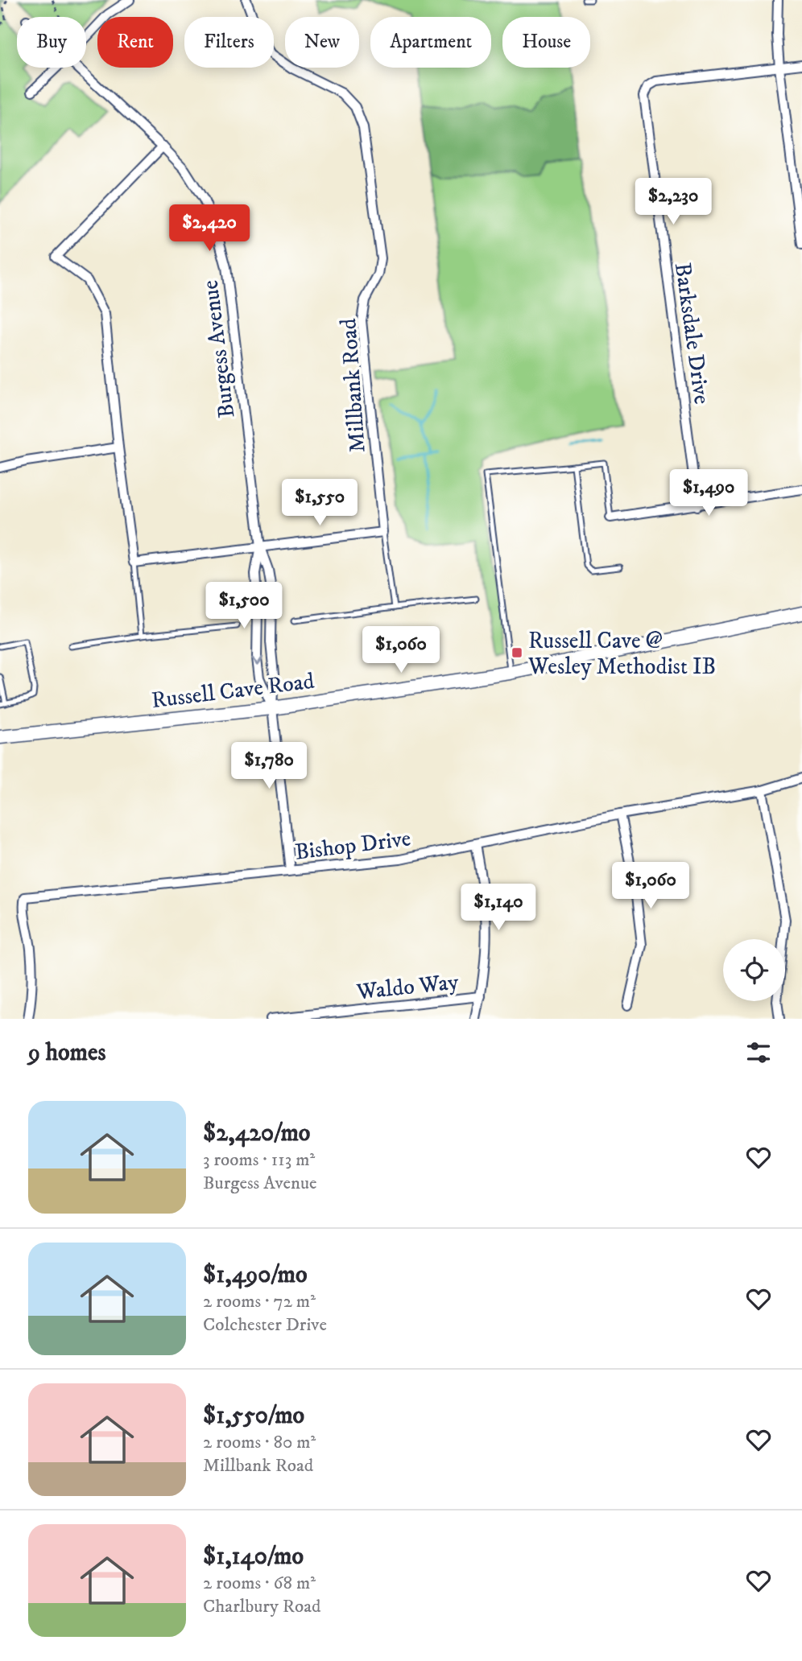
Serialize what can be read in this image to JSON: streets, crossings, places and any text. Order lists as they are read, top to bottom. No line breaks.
{"streets":{"main road":["Russell Cave Road"],"street":["Barksdale Drive","Burgess Avenue","Millbank Road","Bishop Drive","Waldo Way"]},"crossings":[["Burgess Avenue","Russell Cave Road"],["Burgess Avenue","Bishop Drive"]],"places":{"transit":["Russell Cave @ Wesley Methodist IB"]},"page":{"chip":["Buy","Rent","Filters","New","Apartment","House"],"price":["$2,230","$2,420","$1,490","$1,550","$1,500","$1,060","$1,780","$1,060","$1,140"],"heading":"9 homes","list":[{"name":"$2,420/mo","note":"3 rooms · 113 m² · Burgess Avenue"},{"name":"$1,490/mo","note":"2 rooms · 72 m² · Colchester Drive"},{"name":"$1,550/mo","note":"2 rooms · 80 m² · Millbank Road"},{"name":"$1,140/mo","note":"2 rooms · 68 m² · Charlbury Road"}]}}
